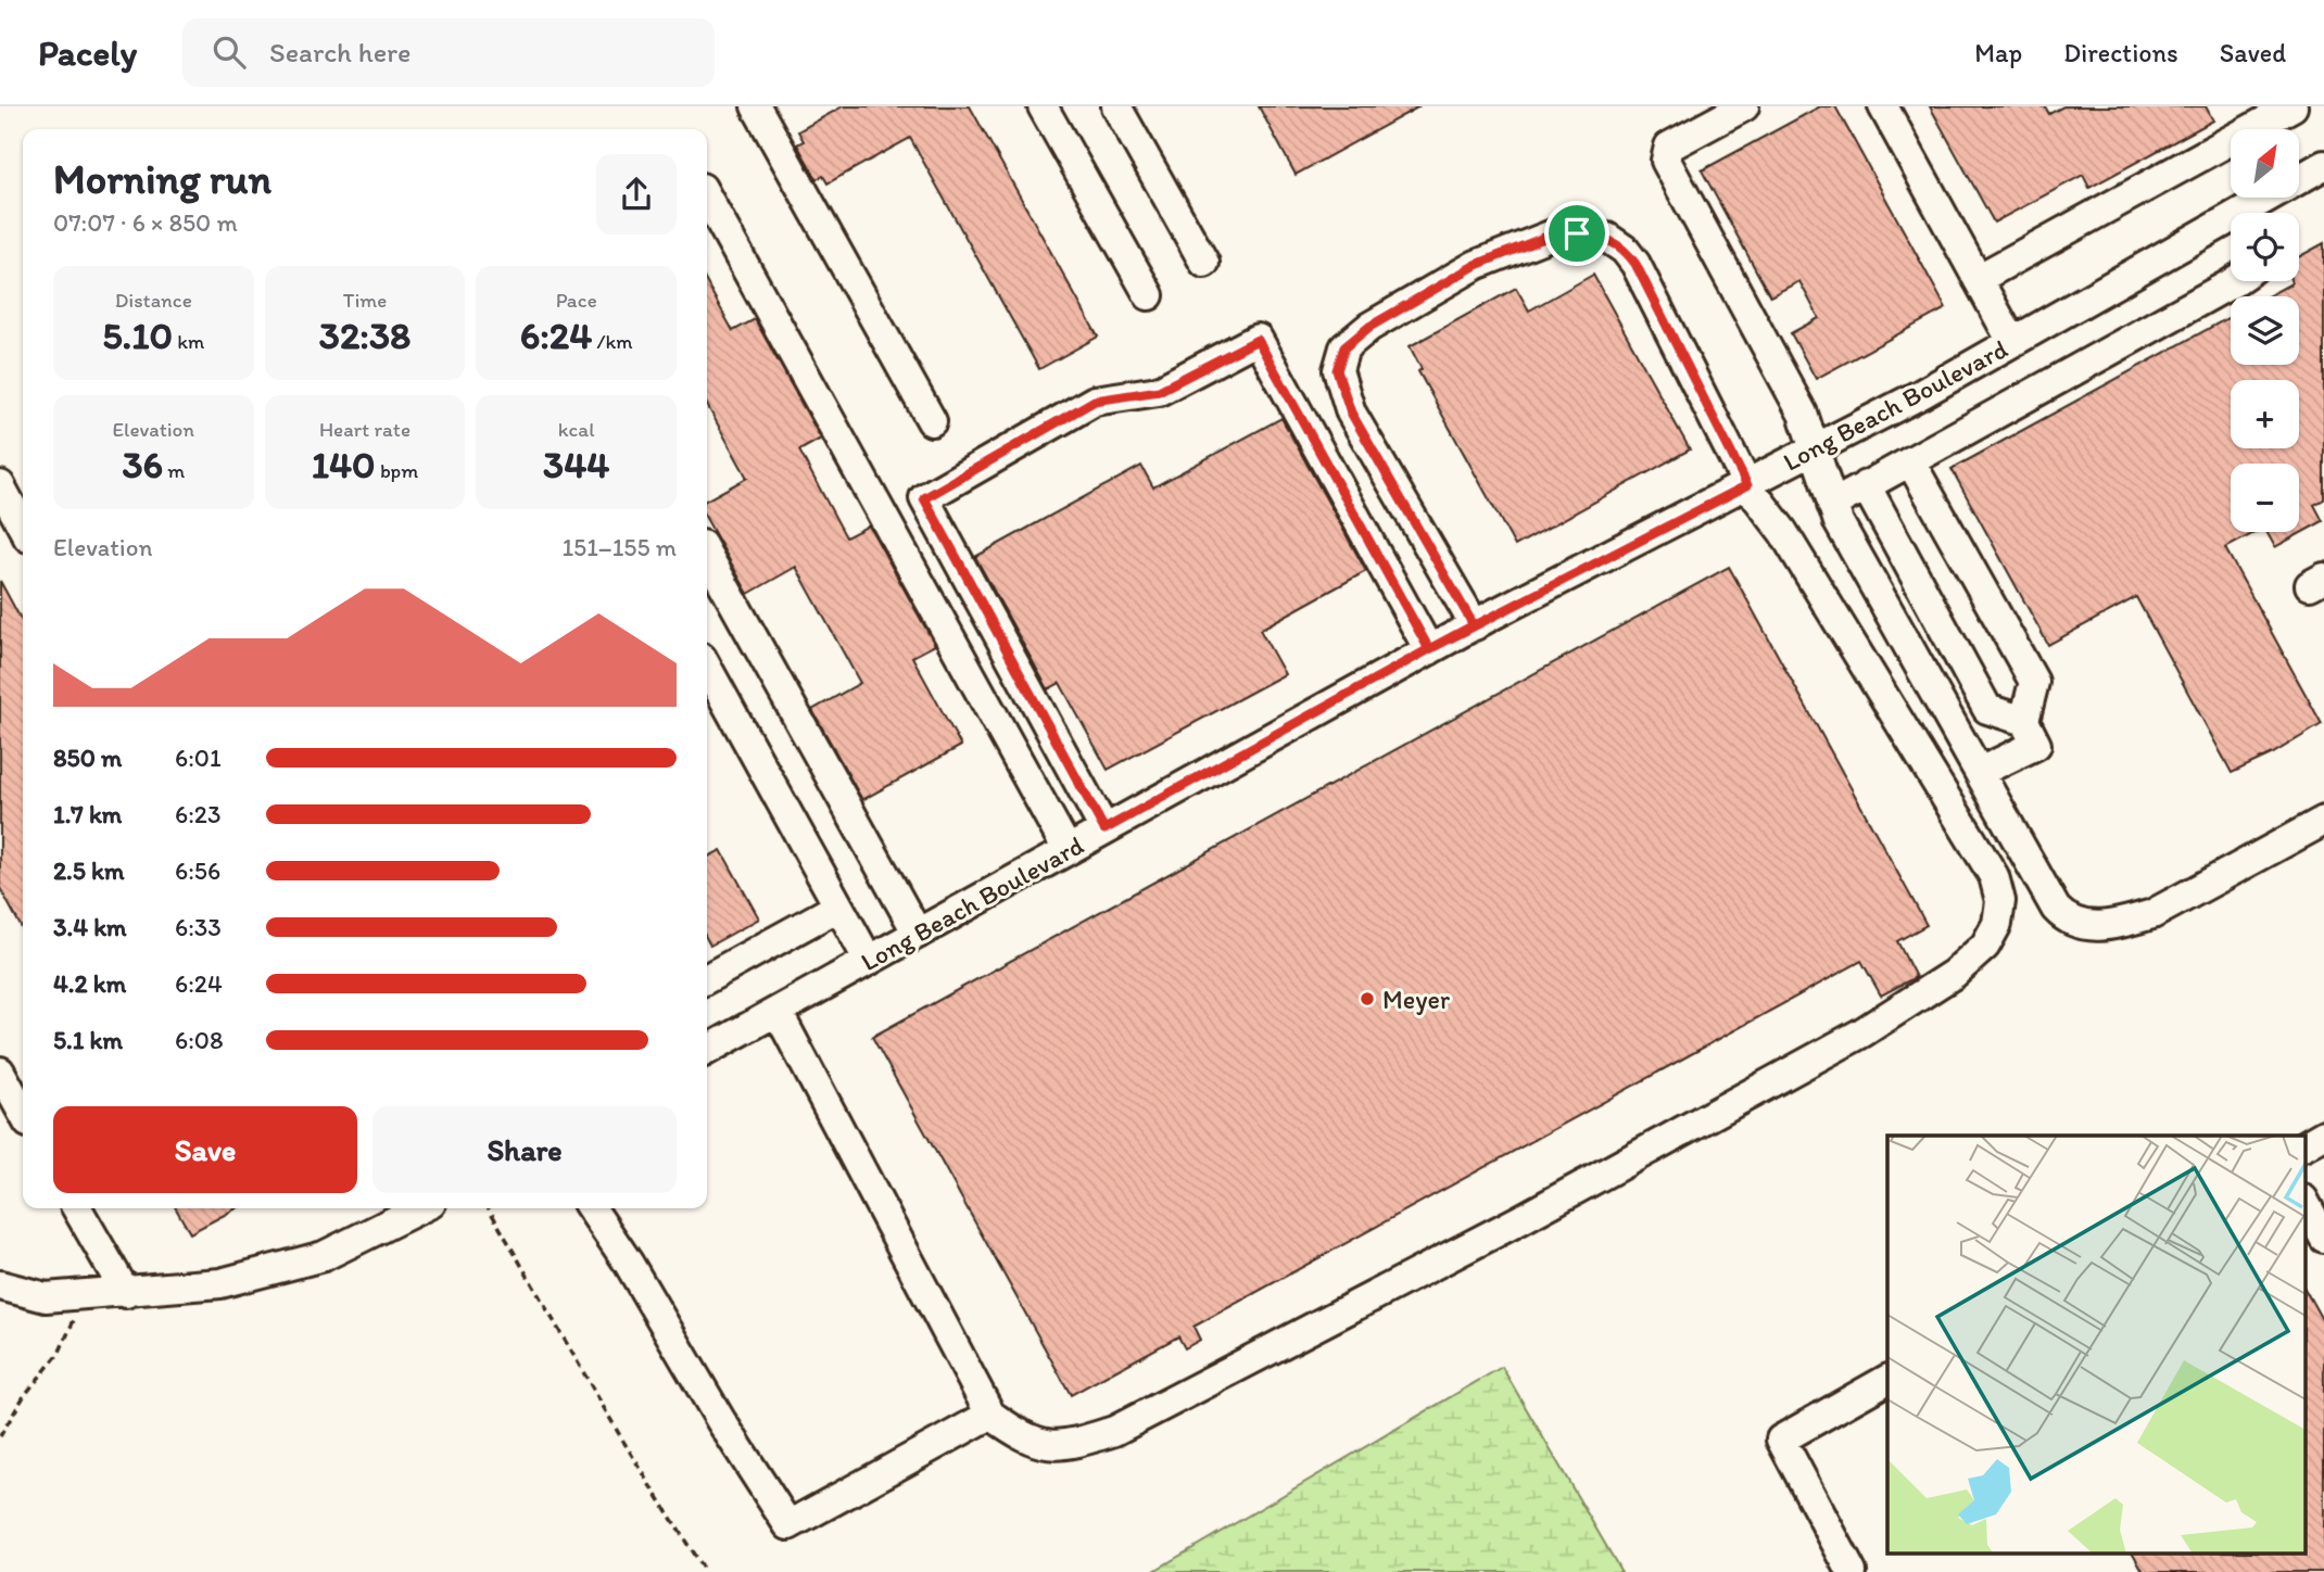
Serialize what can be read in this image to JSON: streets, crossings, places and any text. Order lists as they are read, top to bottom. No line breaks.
{"streets":{"street":["Long Beach Boulevard"]},"places":["Meyer"],"north":"top right","page":{"header":"Pacely","search":"Search here","nav":["Map","Directions","Saved"],"map_buttons":["+","−"],"heading":["Morning run","07:07 · 6 × 850 m"],"stats":[["Distance","5.10 km"],["Time","32:38"],["Pace","6:24 /km"],["Elevation","36 m"],["Heart rate","140 bpm"],["kcal","344"]],"chart":["Elevation","151–155 m"],"list":[{"name":"850 m","note":"6:01"},{"name":"1.7 km","note":"6:23"},{"name":"2.5 km","note":"6:56"},{"name":"3.4 km","note":"6:33"},{"name":"4.2 km","note":"6:24"},{"name":"5.1 km","note":"6:08"}],"buttons":["Save","Share"]}}
